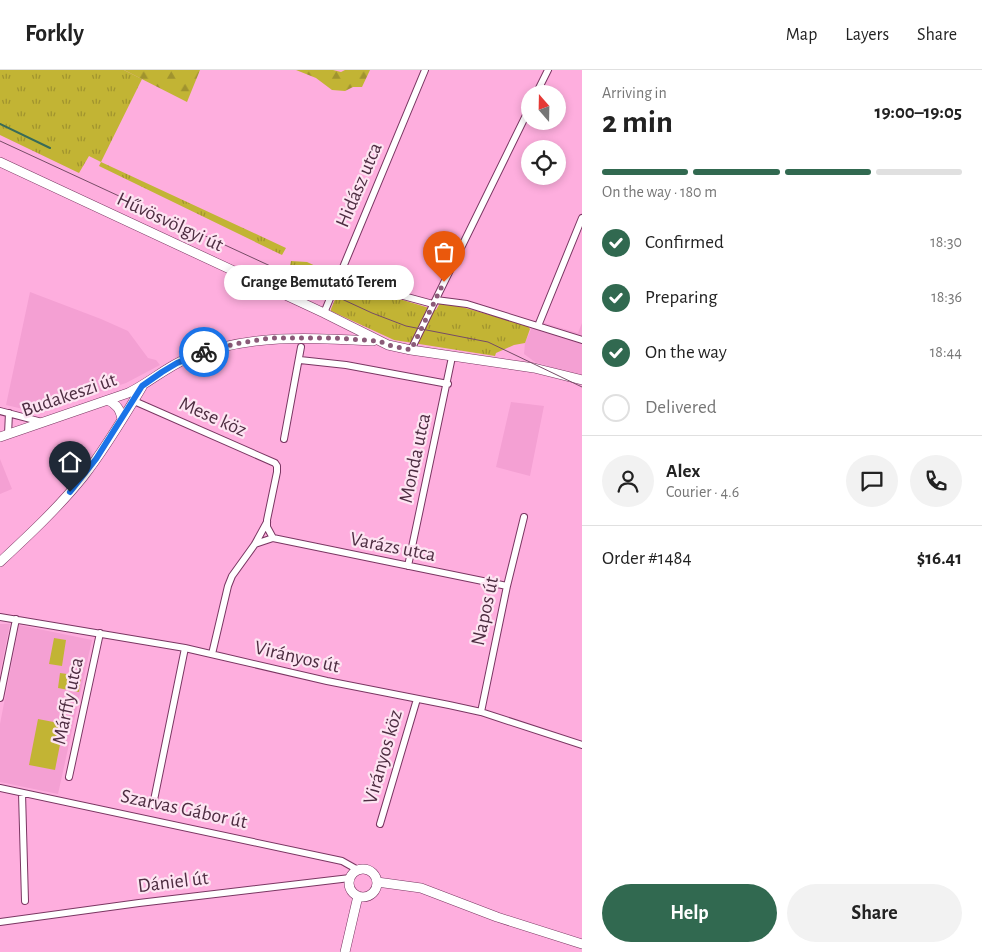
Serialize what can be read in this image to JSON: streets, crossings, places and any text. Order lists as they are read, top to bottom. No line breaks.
{"streets":{"main road":["Hűvösvölgyi út","Budakeszi út"],"street":["Hidász utca","Mese köz","Monda utca","Varázs utca","Napos út","Virányos út","Márffy utca","Virányos köz","Szarvas Gábor út","Dániel út"]},"crossings":[["Hidász utca","Hűvösvölgyi út"],["Hűvösvölgyi út","Budakeszi út"],["Monda utca","Varázs utca"],["Varázs utca","Napos út"],["Napos út","Virányos út"],["Virányos út","Márffy utca"],["Virányos út","Virányos köz"],["Szarvas Gábor út","Dániel út"]],"places":["Grange Bemutató Terem"],"north":"top","page":{"header":"Forkly","nav":["Map","Layers","Share"],"heading":["2 min","Arriving in","19:00–19:05"],"panel":["Alex","Courier · 4.6","Order #1484","$16.41"],"bar":"On the way · 180 m","list":[["Confirmed","18:30"],["Preparing","18:36"],["On the way","18:44"],"Delivered"],"bubble":"Grange Bemutató Terem","buttons":["Help","Share"]}}
